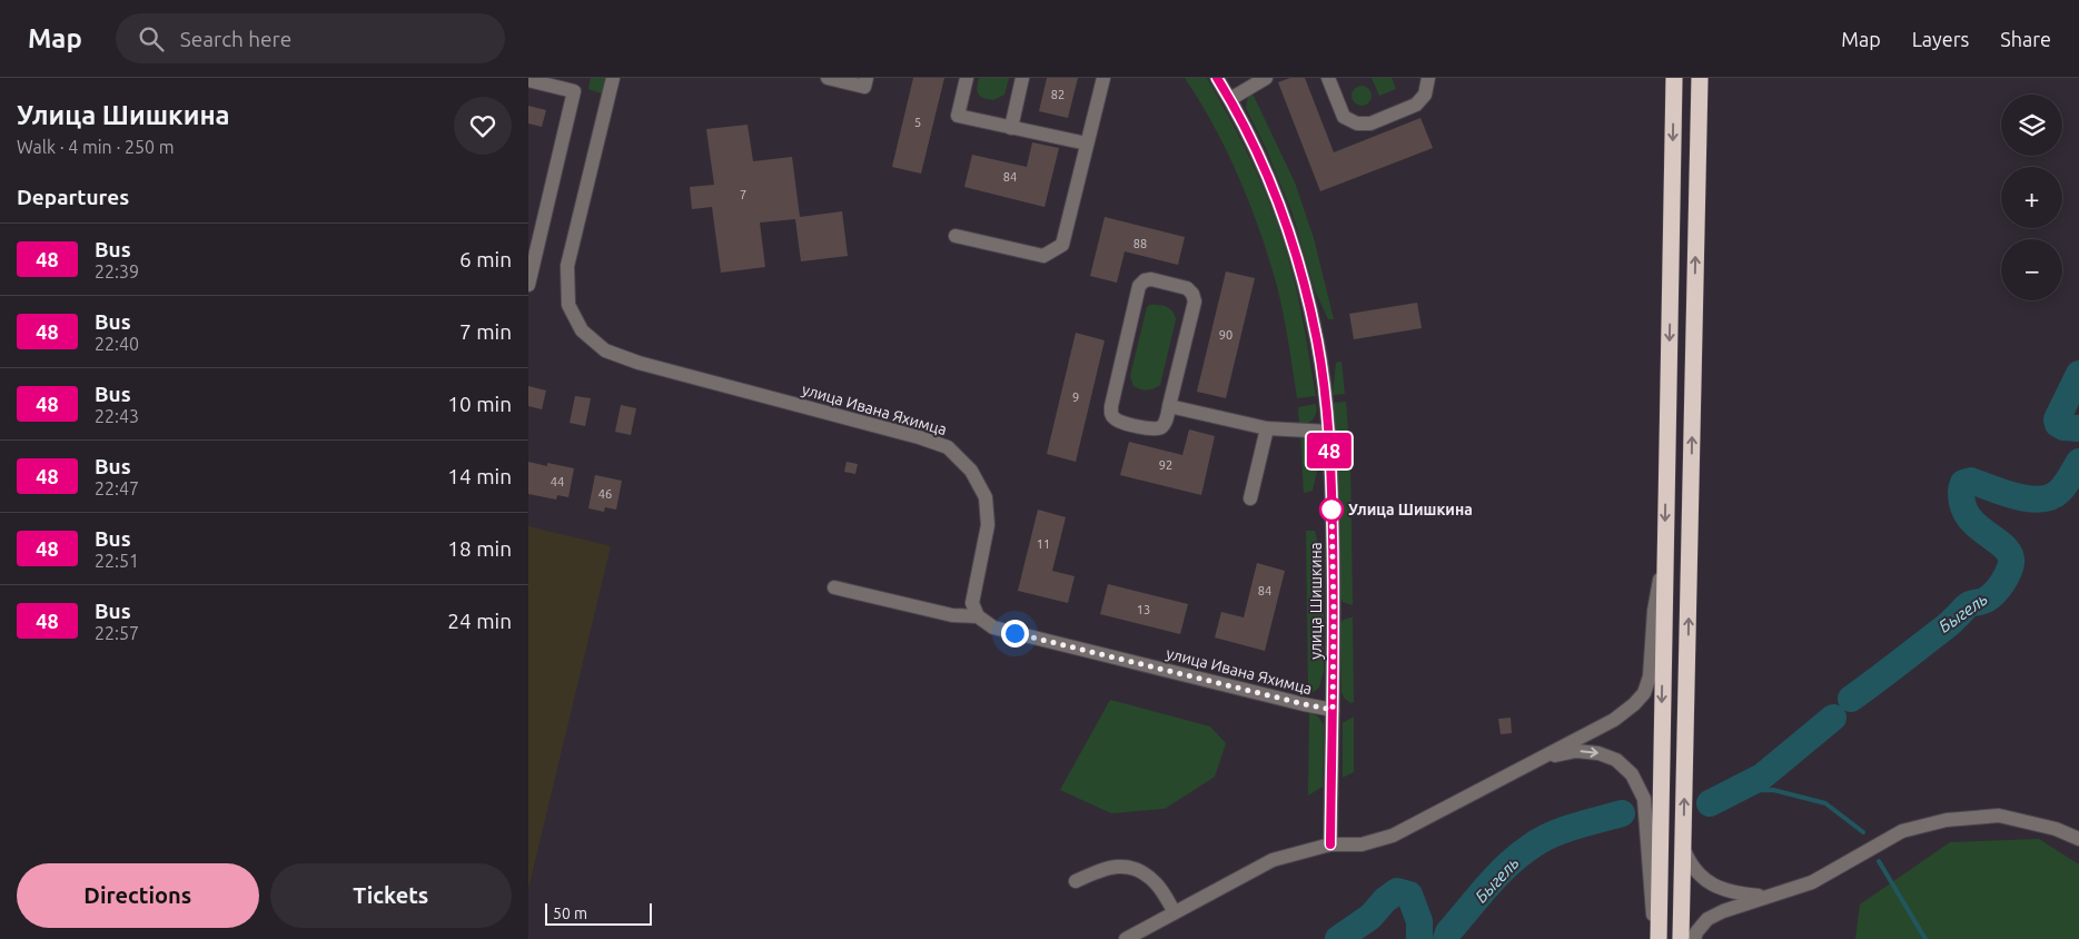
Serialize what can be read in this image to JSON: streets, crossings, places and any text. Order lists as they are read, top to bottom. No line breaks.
{"streets":{"street":["улица Ивана Яхимца","улица Шишкина"]},"crossings":[["улица Ивана Яхимца","улица Шишкина"]],"water":["Быгель"],"places":["Улица Шишкина"],"lines":["bus line 48"],"house_numbers":["82","5","84","7","88","90","9","92","44","46","11","84","13"],"scale_bar":"50 m","page":{"header":"Map","search":"Search here","nav":["Map","Layers","Share"],"heading":[["Улица Шишкина","Walk · 4 min · 250 m"],"Departures"],"on_map":"48","map_buttons":["+","−"],"list":[{"mark":"48","name":"Bus","note":"22:39","value":"6 min"},{"mark":"48","name":"Bus","note":"22:40","value":"7 min"},{"mark":"48","name":"Bus","note":"22:43","value":"10 min"},{"mark":"48","name":"Bus","note":"22:47","value":"14 min"},{"mark":"48","name":"Bus","note":"22:51","value":"18 min"},{"mark":"48","name":"Bus","note":"22:57","value":"24 min"}],"buttons":["Directions","Tickets"],"scale":"50 m"}}
